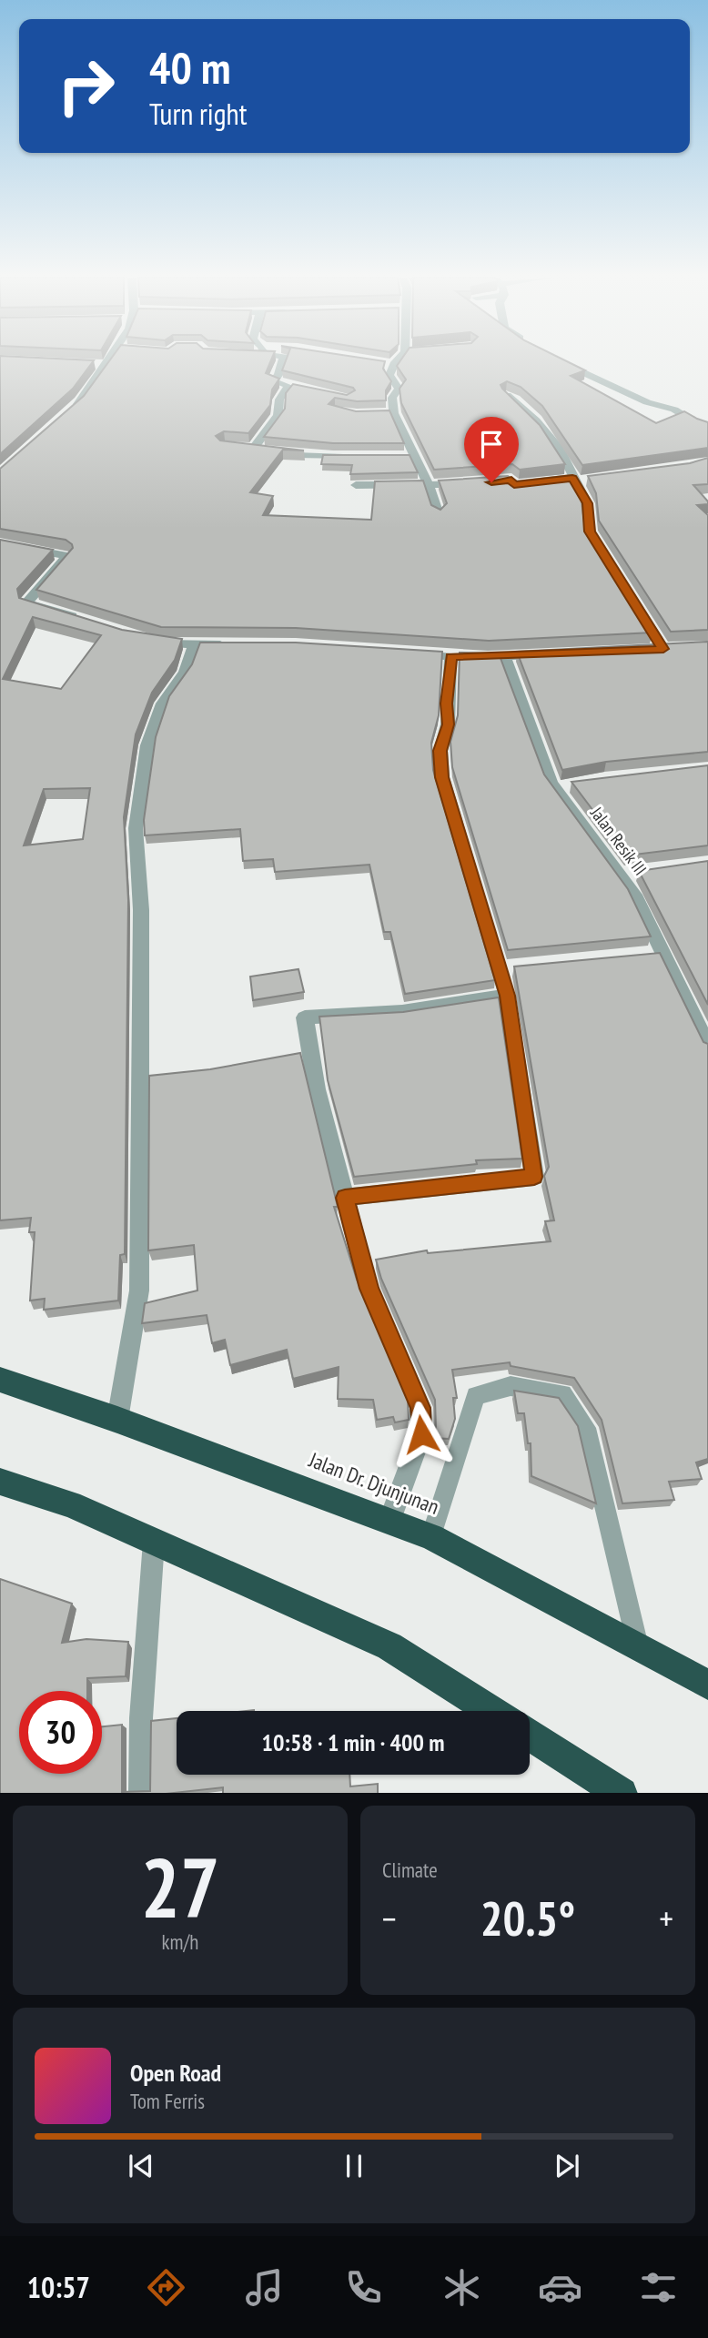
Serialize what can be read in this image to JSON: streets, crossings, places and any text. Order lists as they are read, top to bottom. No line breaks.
{"streets":{"highway":["Jalan Dr. Djunjunan"],"street":["Jalan Resik III"]},"page":{"turn":["40 m","Turn right"],"limit":"30","trip":"10:58 · 1 min · 400 m","tile":[["27","km/h"],"Climate"],"heat":["−","20.5°","+"],"song":["Open Road","Tom Ferris"],"tabs":"10:57"}}
